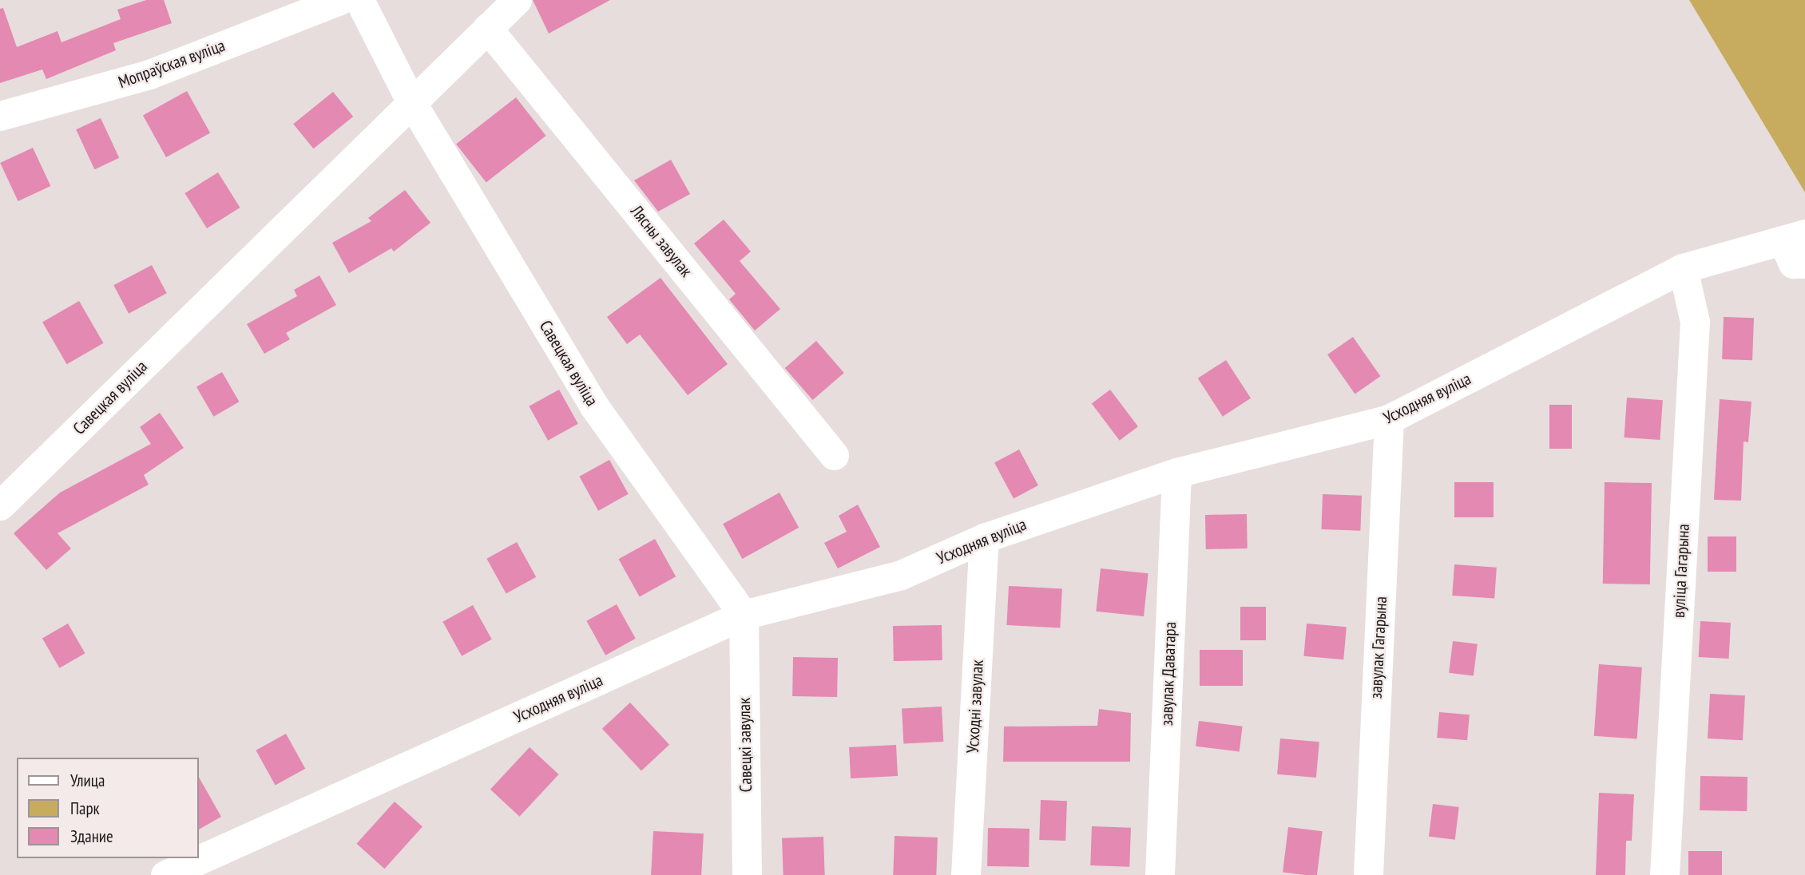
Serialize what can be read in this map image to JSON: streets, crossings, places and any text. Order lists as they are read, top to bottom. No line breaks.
{"streets":{"street":["Мопраўская вуліца","Лясны завулак","Савецкая вуліца","Усходняя вуліца","вуліца Гагарына","завулак Гагарына","завулак Даватара","Усходні завулак","Савецкі завулак"]},"crossings":[["Лясны завулак","Савецкая вуліца"],["Савецкая вуліца","Усходняя вуліца"],["Савецкая вуліца","Савецкі завулак"],["Усходняя вуліца","вуліца Гагарына"],["Усходняя вуліца","завулак Гагарына"],["Усходняя вуліца","завулак Даватара"],["Усходняя вуліца","Усходні завулак"],["Усходняя вуліца","Савецкі завулак"]],"legend":["Улица","Парк","Здание"]}
